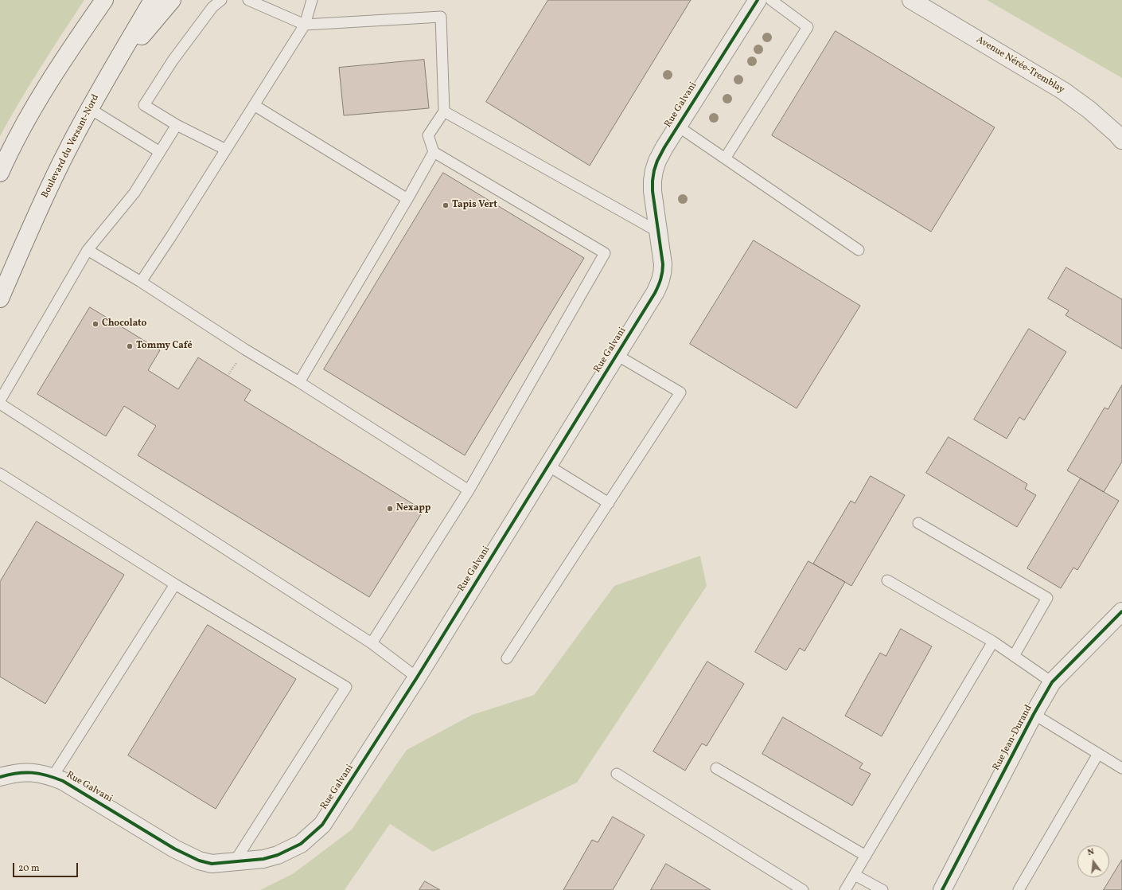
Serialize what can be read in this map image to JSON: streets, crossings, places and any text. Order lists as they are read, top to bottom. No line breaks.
{"streets":{"street":["Avenue Nérée-Tremblay","Rue Galvani","Boulevard du Versant-Nord","Rue Jean-Durand"]},"places":["Tapis Vert","Chocolato","Tommy Café","Nexapp"],"scale_bar":"20 m","north":"top"}
